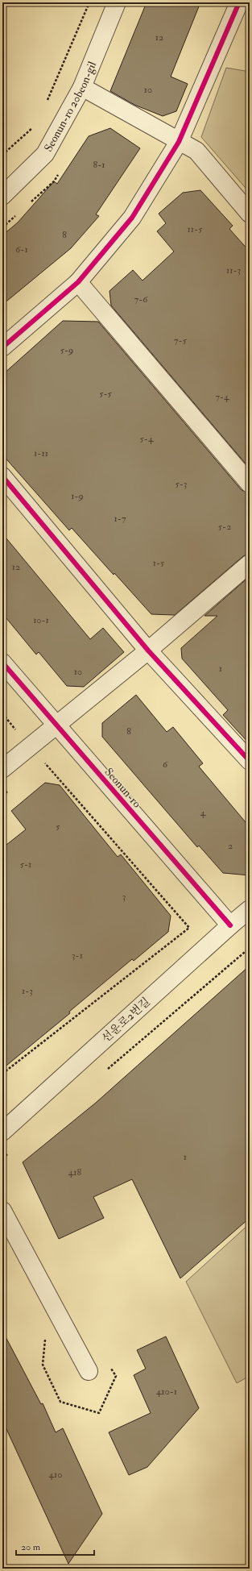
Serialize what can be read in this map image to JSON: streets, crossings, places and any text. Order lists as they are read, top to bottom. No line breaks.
{"streets":{"street":["Seonun-ro 20beon-gil","Seonun-ro","선운로2번길"]},"crossings":[["Seonun-ro","선운로2번길"]],"house_numbers":["12","10","8-1","11-5","8","6-1","11-3","7-6","7-5","5-9","5-5","7-4","5-4","1-11","5-3","1-9","1-7","5-2","1-5","12","10-1","1","10","8","6","4","5","2","5-1","3","3-1","1-3","1","418","410-1","410"],"scale_bar":"20 m"}
